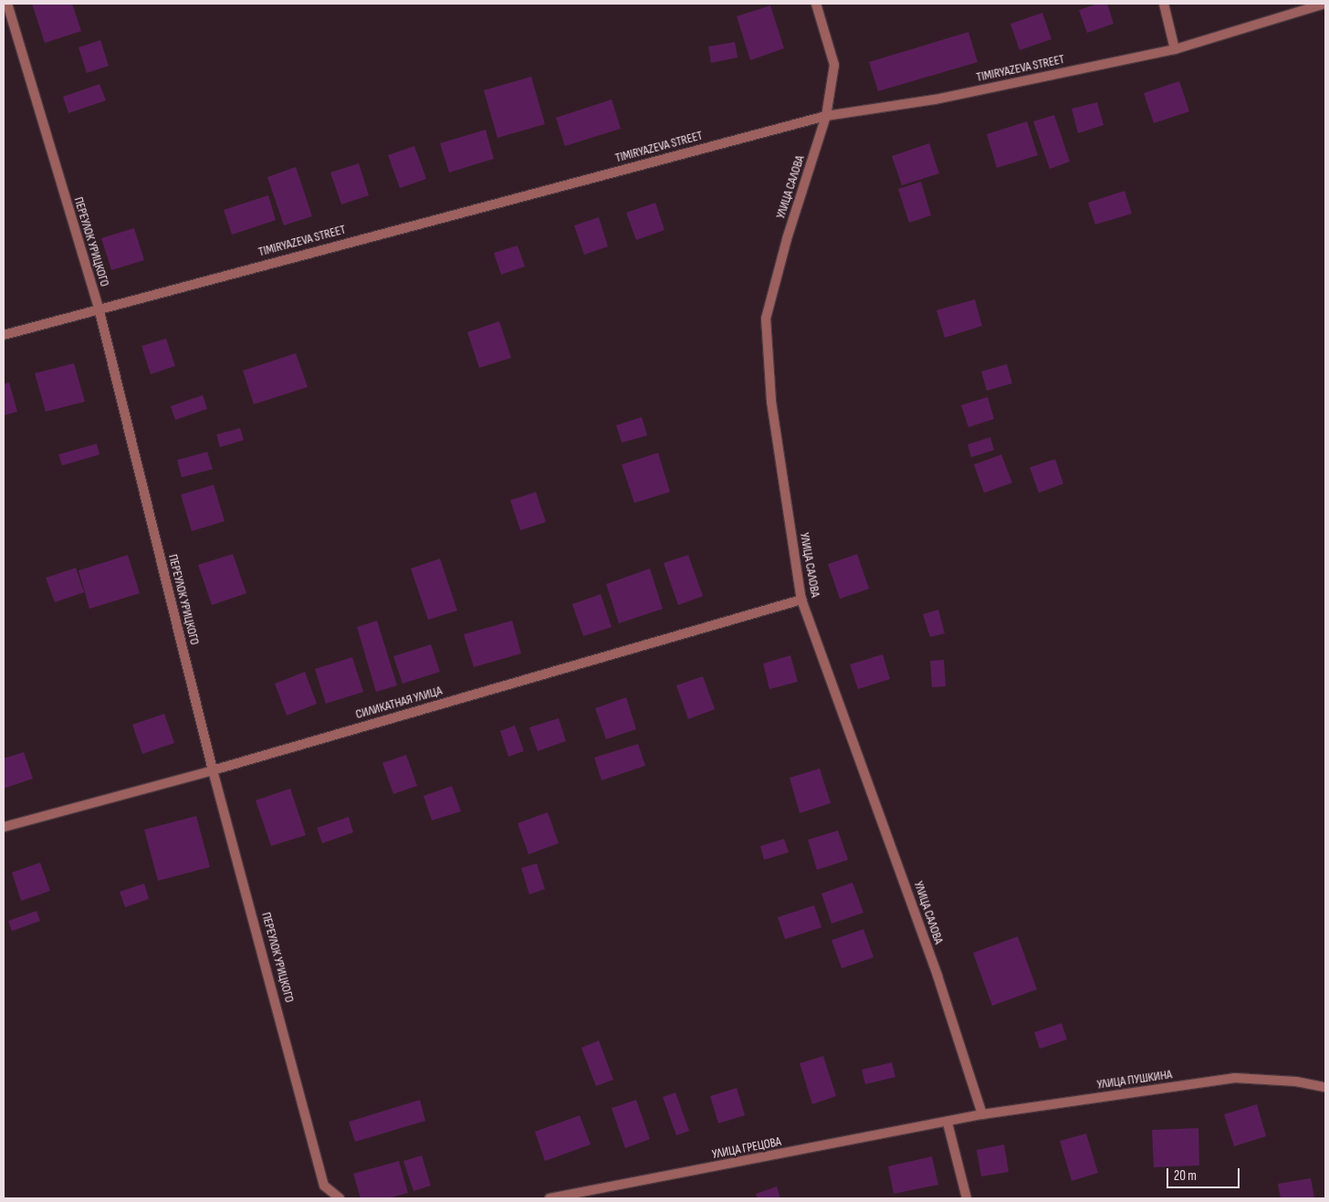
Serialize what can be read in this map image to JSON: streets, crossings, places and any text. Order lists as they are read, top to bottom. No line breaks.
{"streets":{"street":["TIMIRYAZEVA STREET","УЛИЦА САЛОВА","ПЕРЕУЛОК УРИЦКОГО","СИЛИКАТНАЯ УЛИЦА","УЛИЦА ПУШКИНА","УЛИЦА ГРЕЦОВА"]},"crossings":[["TIMIRYAZEVA STREET","УЛИЦА САЛОВА"],["TIMIRYAZEVA STREET","ПЕРЕУЛОК УРИЦКОГО"],["УЛИЦА САЛОВА","СИЛИКАТНАЯ УЛИЦА"],["УЛИЦА САЛОВА","УЛИЦА ПУШКИНА"],["ПЕРЕУЛОК УРИЦКОГО","СИЛИКАТНАЯ УЛИЦА"],["УЛИЦА ПУШКИНА","УЛИЦА ГРЕЦОВА"]],"scale_bar":"20 m"}
